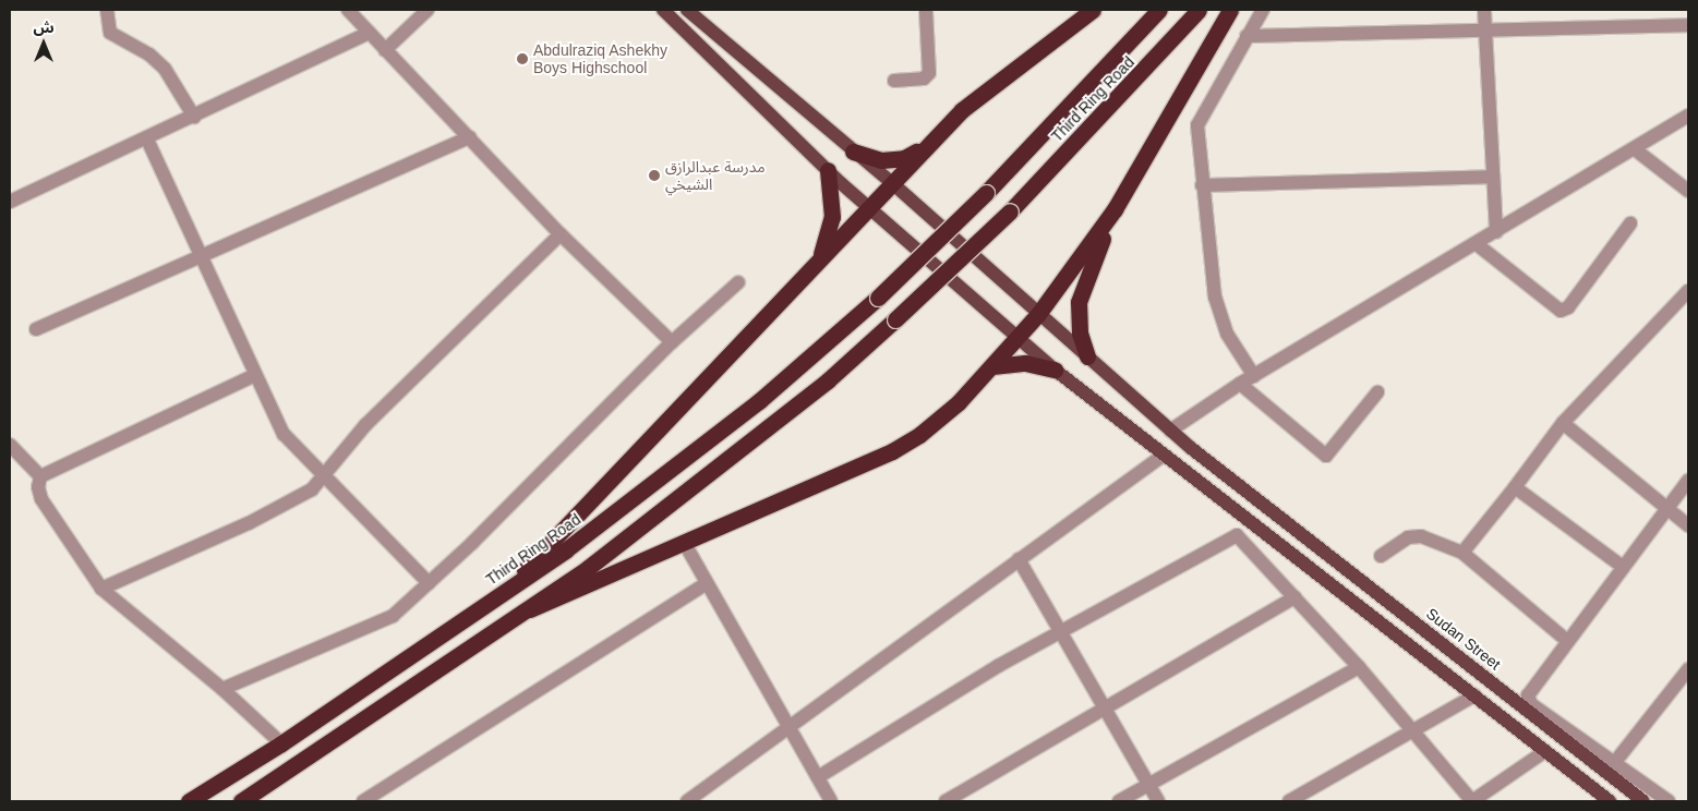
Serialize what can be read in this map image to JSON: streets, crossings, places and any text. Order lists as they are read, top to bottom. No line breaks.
{"streets":{"highway":["Third Ring Road"],"main road":["Sudan Street"]},"places":["Abdulraziq Ashekhy Boys Highschool","مدرسة عبدالرازق الشيخي"],"north":"top"}
